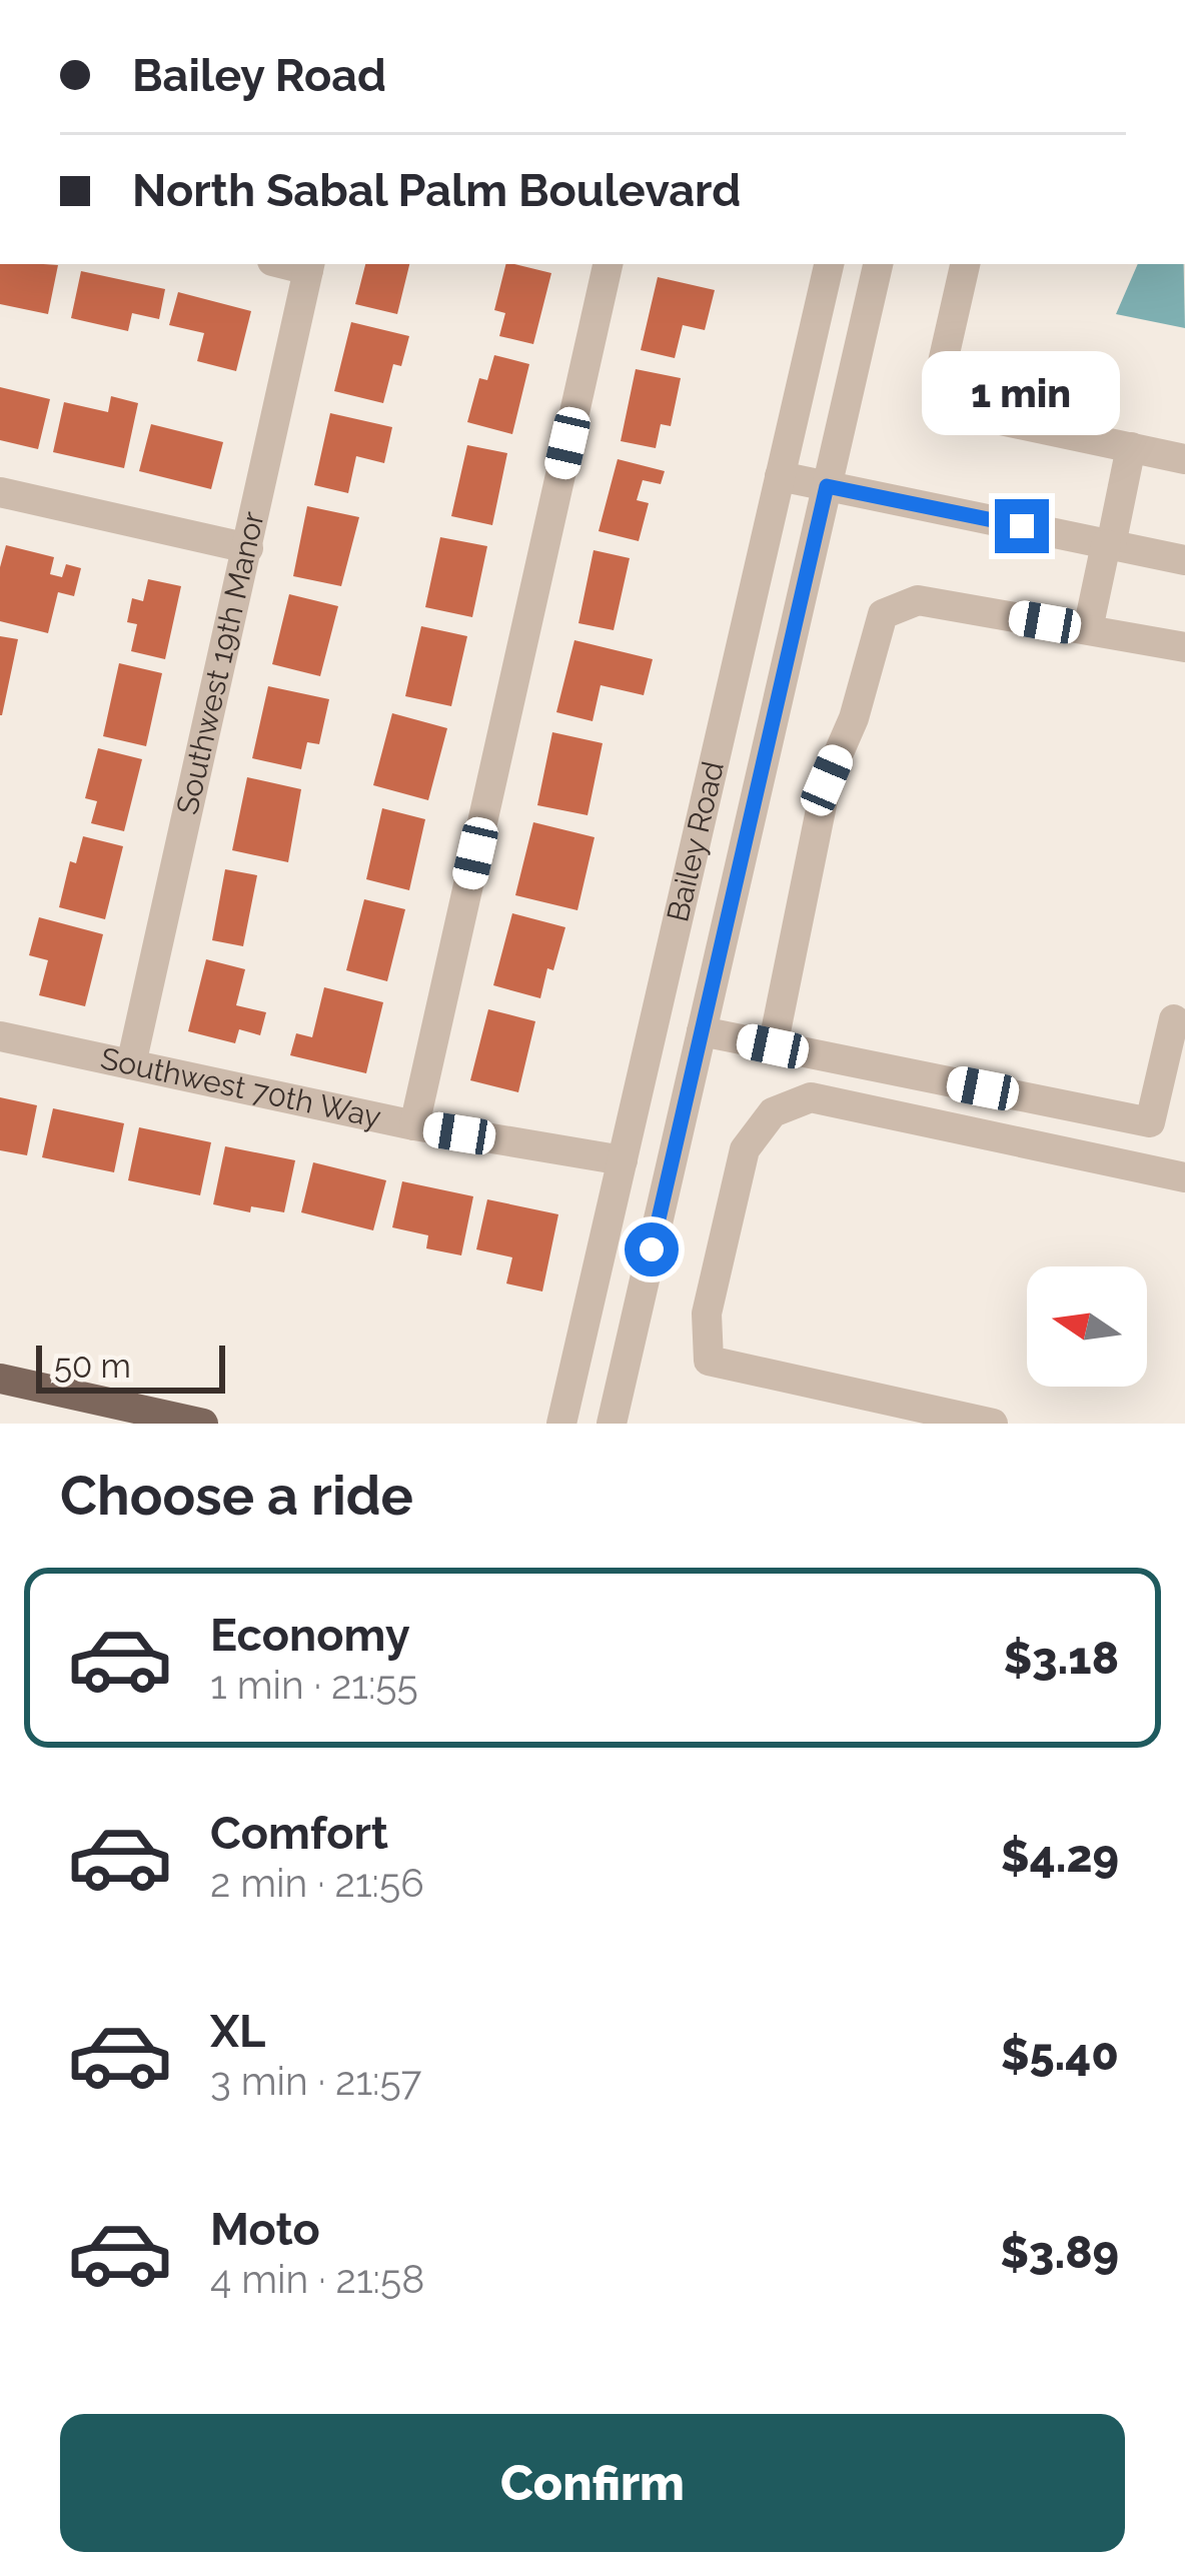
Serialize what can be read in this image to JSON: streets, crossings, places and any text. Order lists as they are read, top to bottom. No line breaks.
{"streets":{"street":["Southwest 19th Manor","Bailey Road","Southwest 70th Way"]},"crossings":[["Southwest 19th Manor","Southwest 70th Way"],["Bailey Road","Southwest 70th Way"]],"scale_bar":"50 m","north":"left","page":{"banner":["Bailey Road","North Sabal Palm Boulevard"],"bubble":"1 min","scale":"50 m","heading":"Choose a ride","list":[{"name":"Economy","note":"1 min · 21:55","value":"$3.18"},{"name":"Comfort","note":"2 min · 21:56","value":"$4.29"},{"name":"XL","note":"3 min · 21:57","value":"$5.40"},{"name":"Moto","note":"4 min · 21:58","value":"$3.89"}],"buttons":"Confirm"}}
